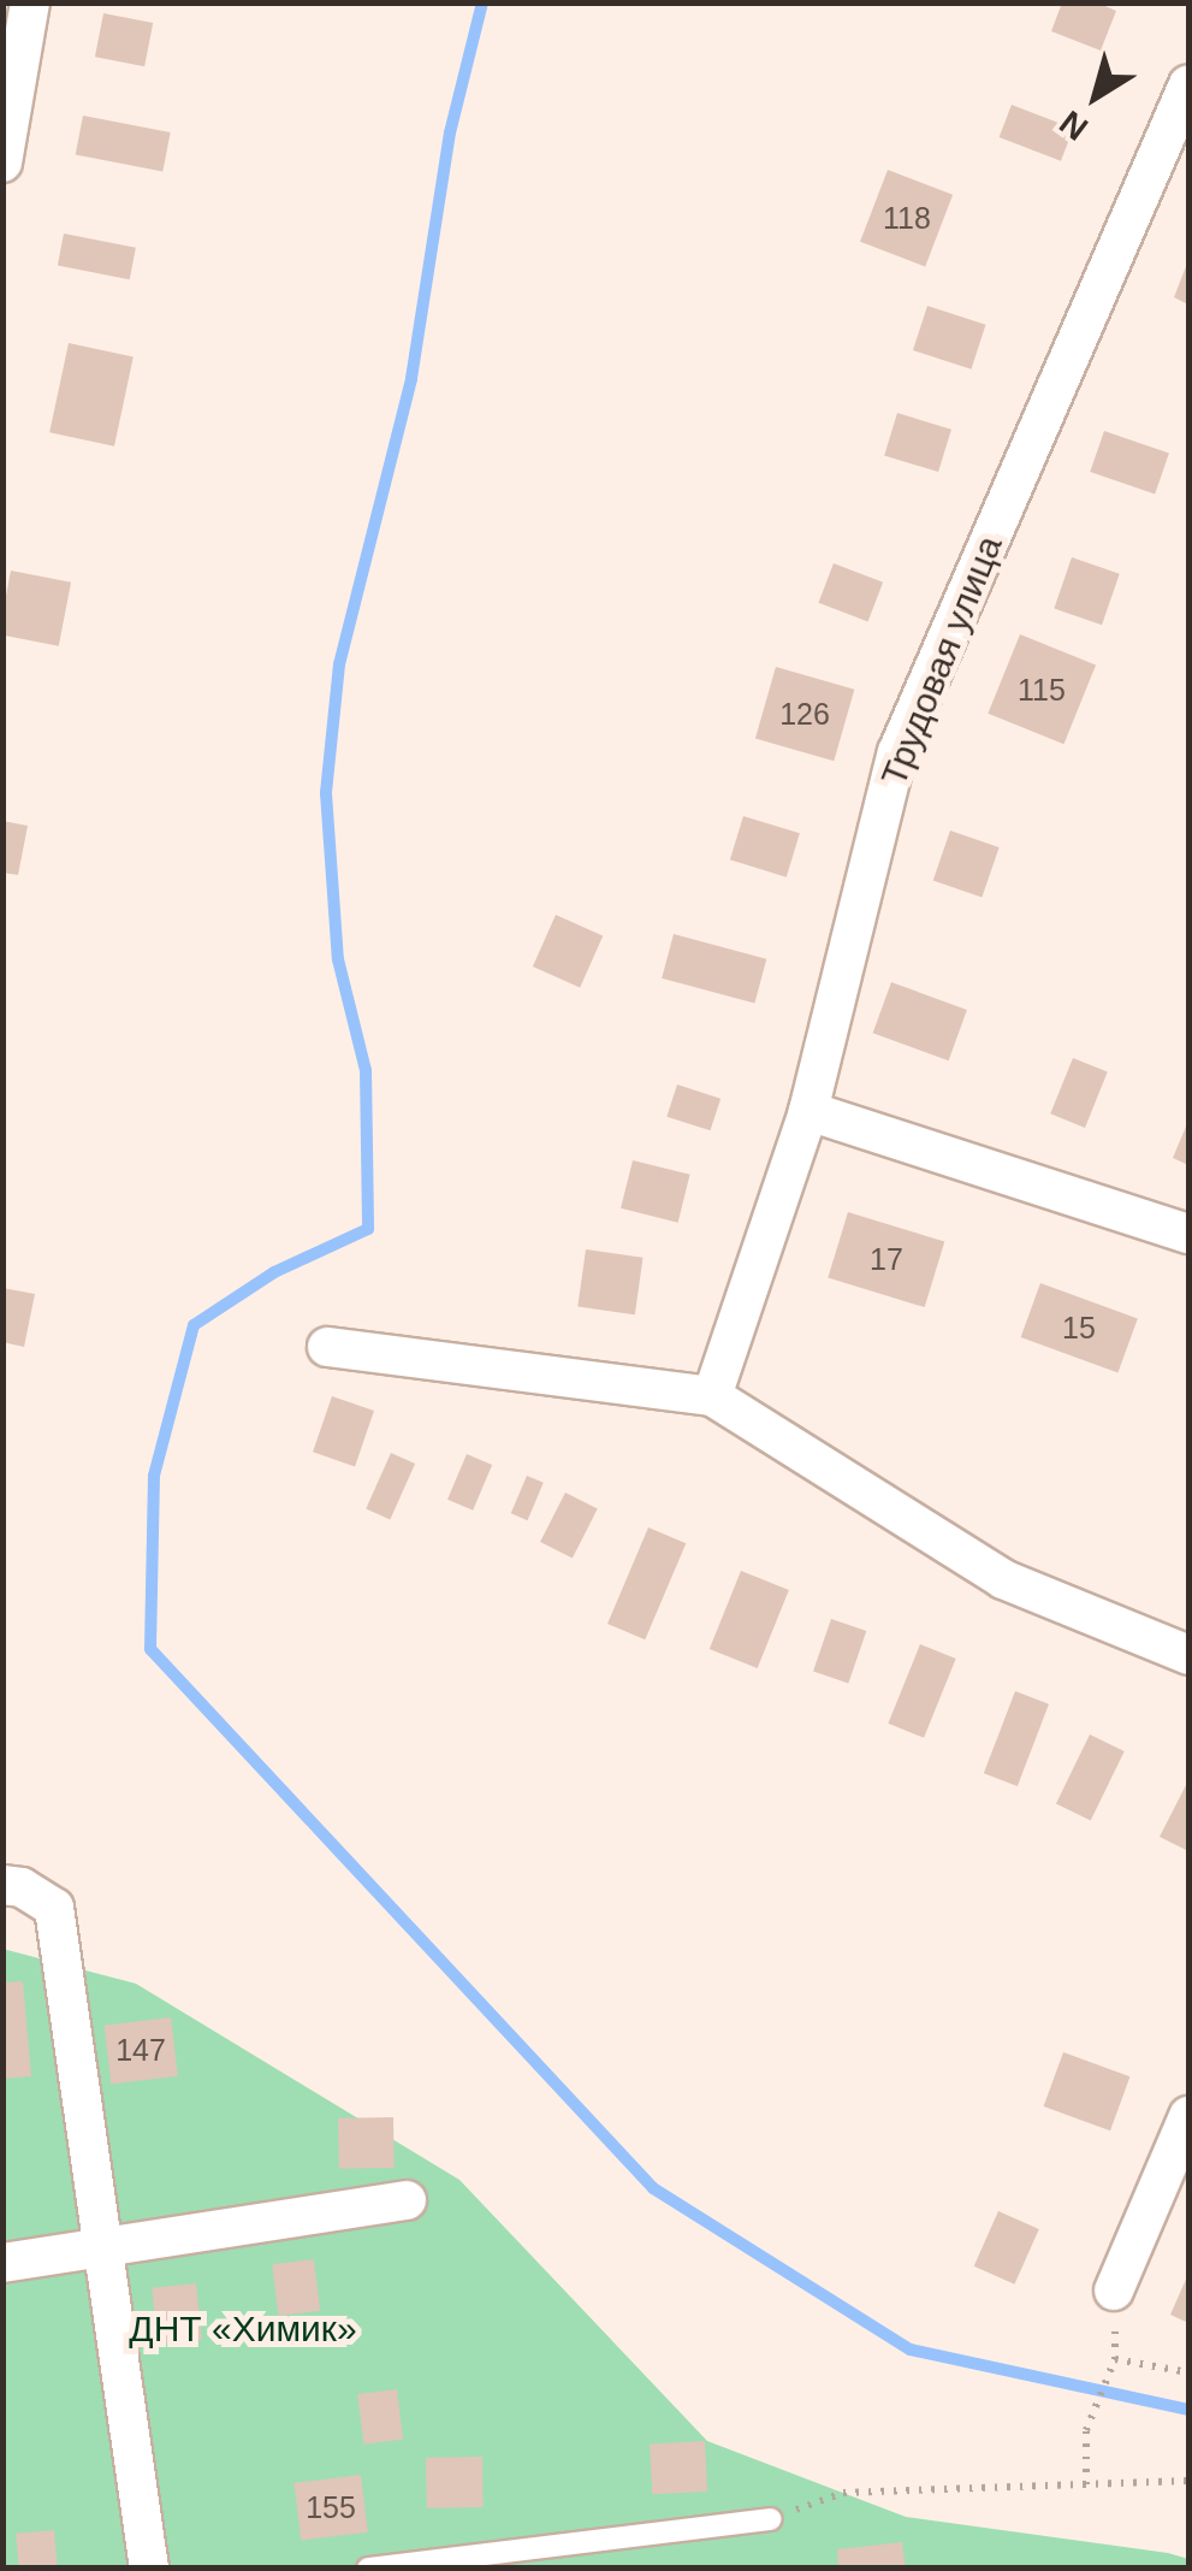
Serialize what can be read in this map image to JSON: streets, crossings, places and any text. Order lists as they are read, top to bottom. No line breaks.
{"streets":{"street":["Трудовая улица"]},"parks":["ДНТ «Химик»"],"house_numbers":["118","115","126","17","15","147","155"],"north":"bottom left"}
